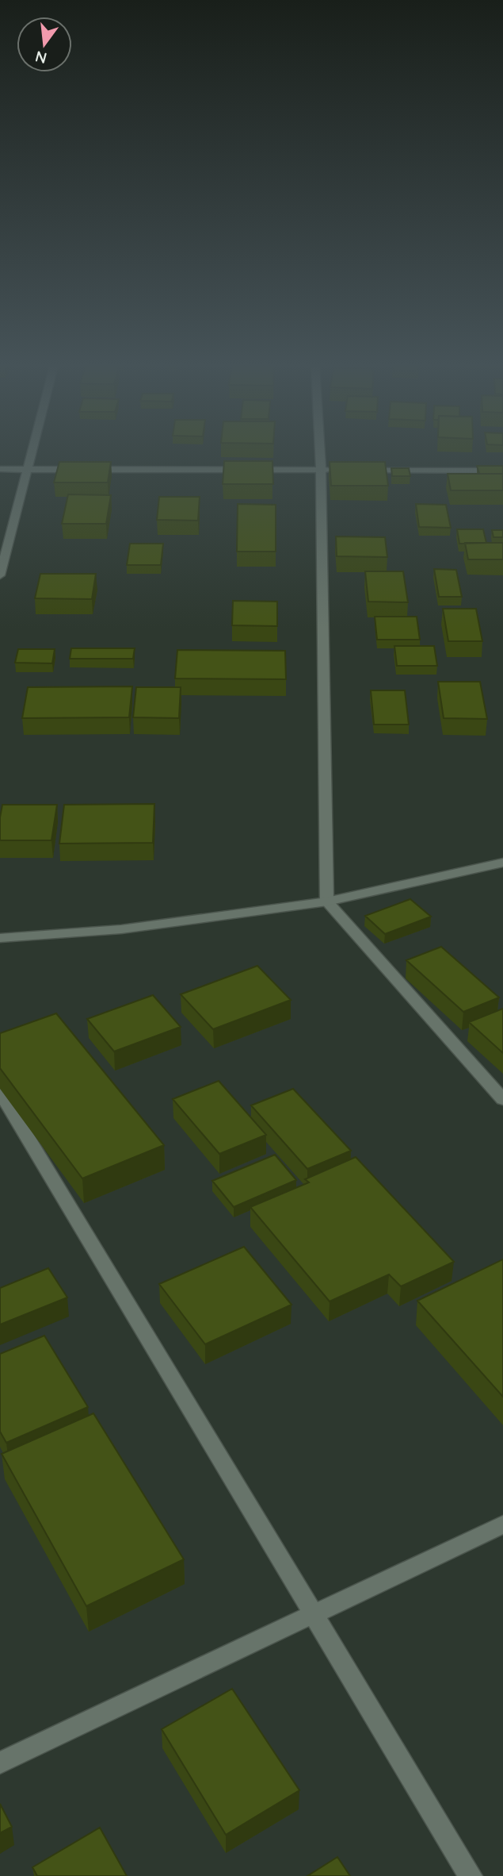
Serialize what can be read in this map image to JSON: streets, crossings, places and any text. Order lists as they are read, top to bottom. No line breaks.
{"north":"bottom"}
